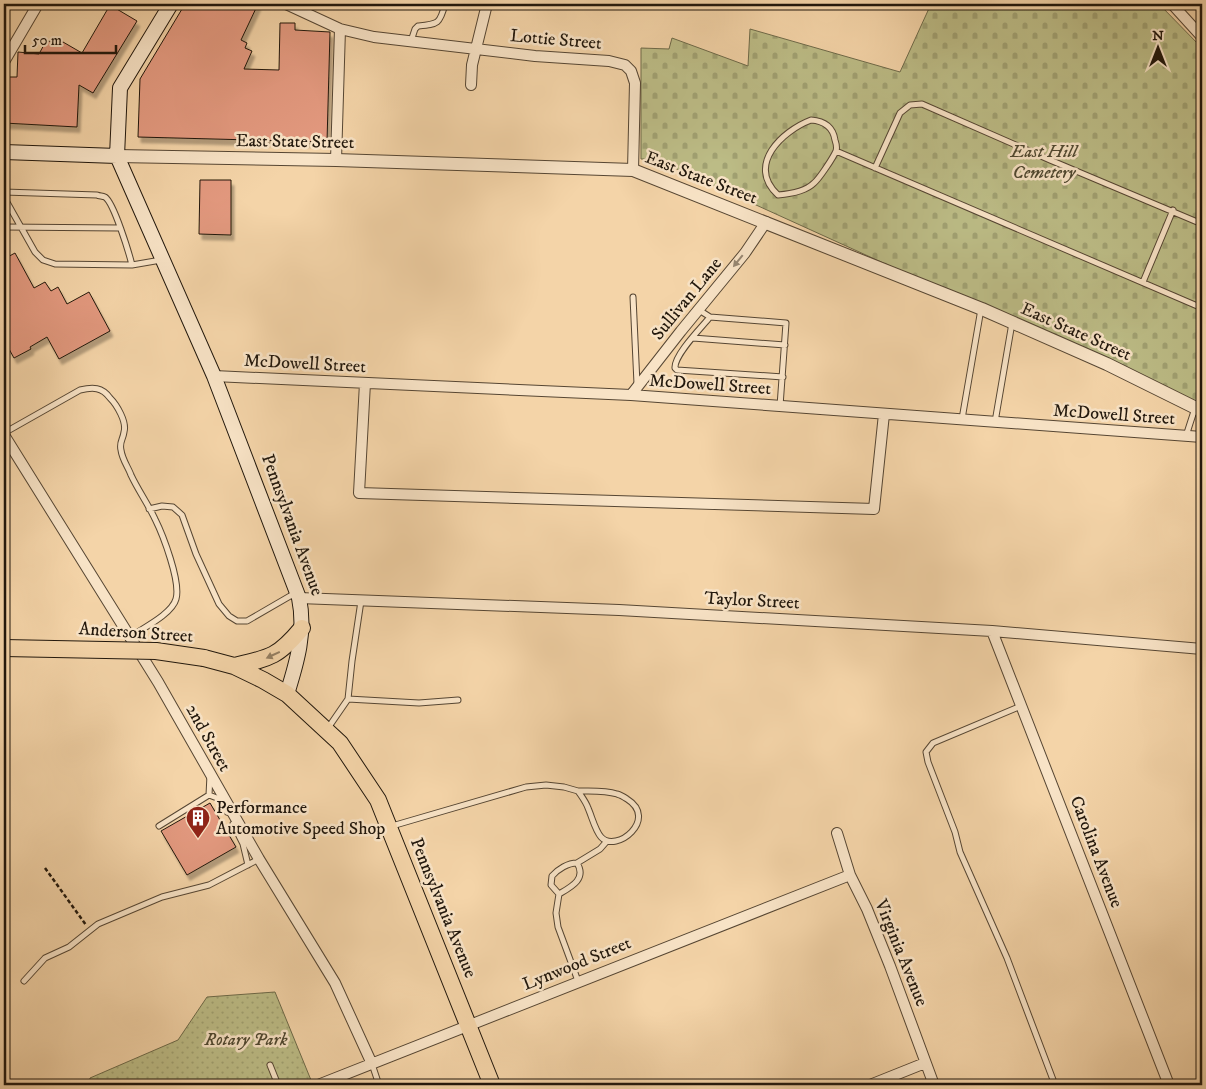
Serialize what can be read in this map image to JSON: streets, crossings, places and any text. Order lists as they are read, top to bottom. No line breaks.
{"streets":{"highway":["Pennsylvania Avenue","Anderson Street"],"street":["Lottie Street","East State Street","Sullivan Lane","McDowell Street","Taylor Street","2nd Street","Carolina Avenue","Virginia Avenue","Lynwood Street"]},"crossings":[["Lottie Street","East State Street"],["East State Street","Sullivan Lane"],["East State Street","Pennsylvania Avenue"],["Sullivan Lane","McDowell Street"],["McDowell Street","Pennsylvania Avenue"],["Pennsylvania Avenue","Taylor Street"],["Pennsylvania Avenue","Anderson Street"],["Pennsylvania Avenue","Lynwood Street"],["Taylor Street","Carolina Avenue"],["2nd Street","Lynwood Street"],["Virginia Avenue","Lynwood Street"]],"one_way":["Sullivan Lane"],"parks":["East Hill Cemetery","Rotary Park"],"places":{"building":["Performance Automotive Speed Shop"]},"scale_bar":"50 m","north":"top"}
